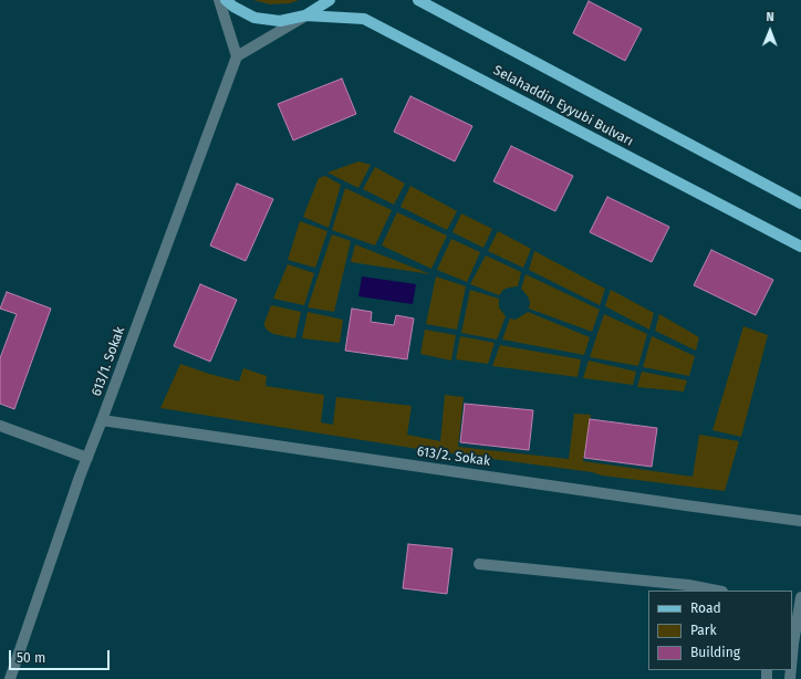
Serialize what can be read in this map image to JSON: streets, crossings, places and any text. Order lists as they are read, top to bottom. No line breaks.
{"streets":{"main road":["Selahaddin Eyyubi Bulvarı"],"street":["613/1. Sokak","613/2. Sokak"]},"crossings":[["613/1. Sokak","613/2. Sokak"]],"legend":["Road","Park","Building"],"scale_bar":"50 m","north":"top"}
